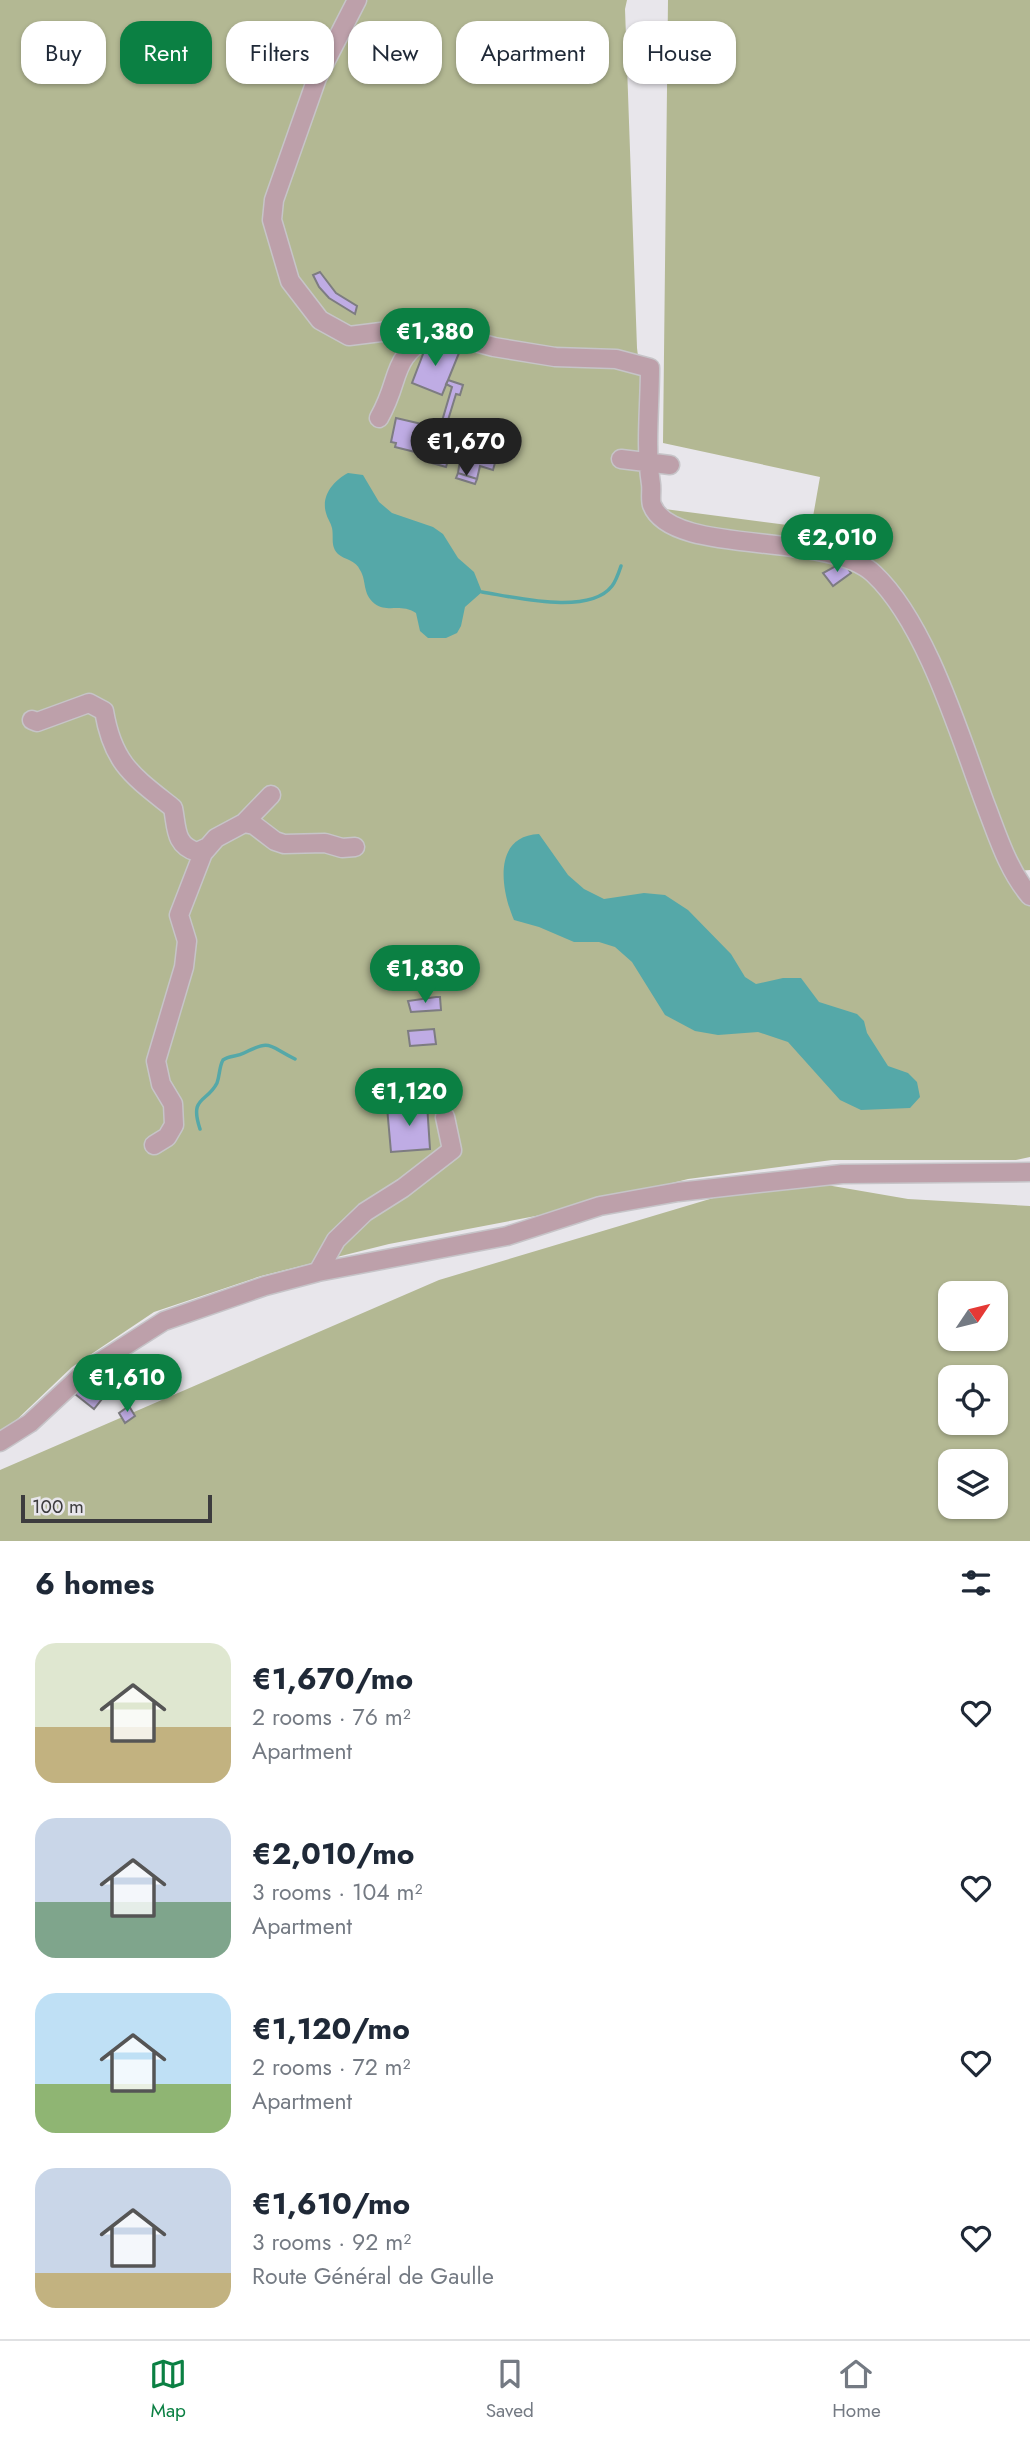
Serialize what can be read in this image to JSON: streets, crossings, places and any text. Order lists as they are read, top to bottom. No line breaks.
{"scale_bar":"100 m","north":"top right","page":{"chip":["Buy","Rent","Filters","New","Apartment","House"],"price":["€1,380","€1,670","€2,010","€1,830","€1,120","€1,610"],"scale":"100 m","heading":"6 homes","list":[{"name":"€1,670/mo","note":"2 rooms · 76 m² · Apartment"},{"name":"€2,010/mo","note":"3 rooms · 104 m² · Apartment"},{"name":"€1,120/mo","note":"2 rooms · 72 m² · Apartment"},{"name":"€1,610/mo","note":"3 rooms · 92 m² · Route Général de Gaulle"}],"tabs":["Map","Saved","Home"]}}
